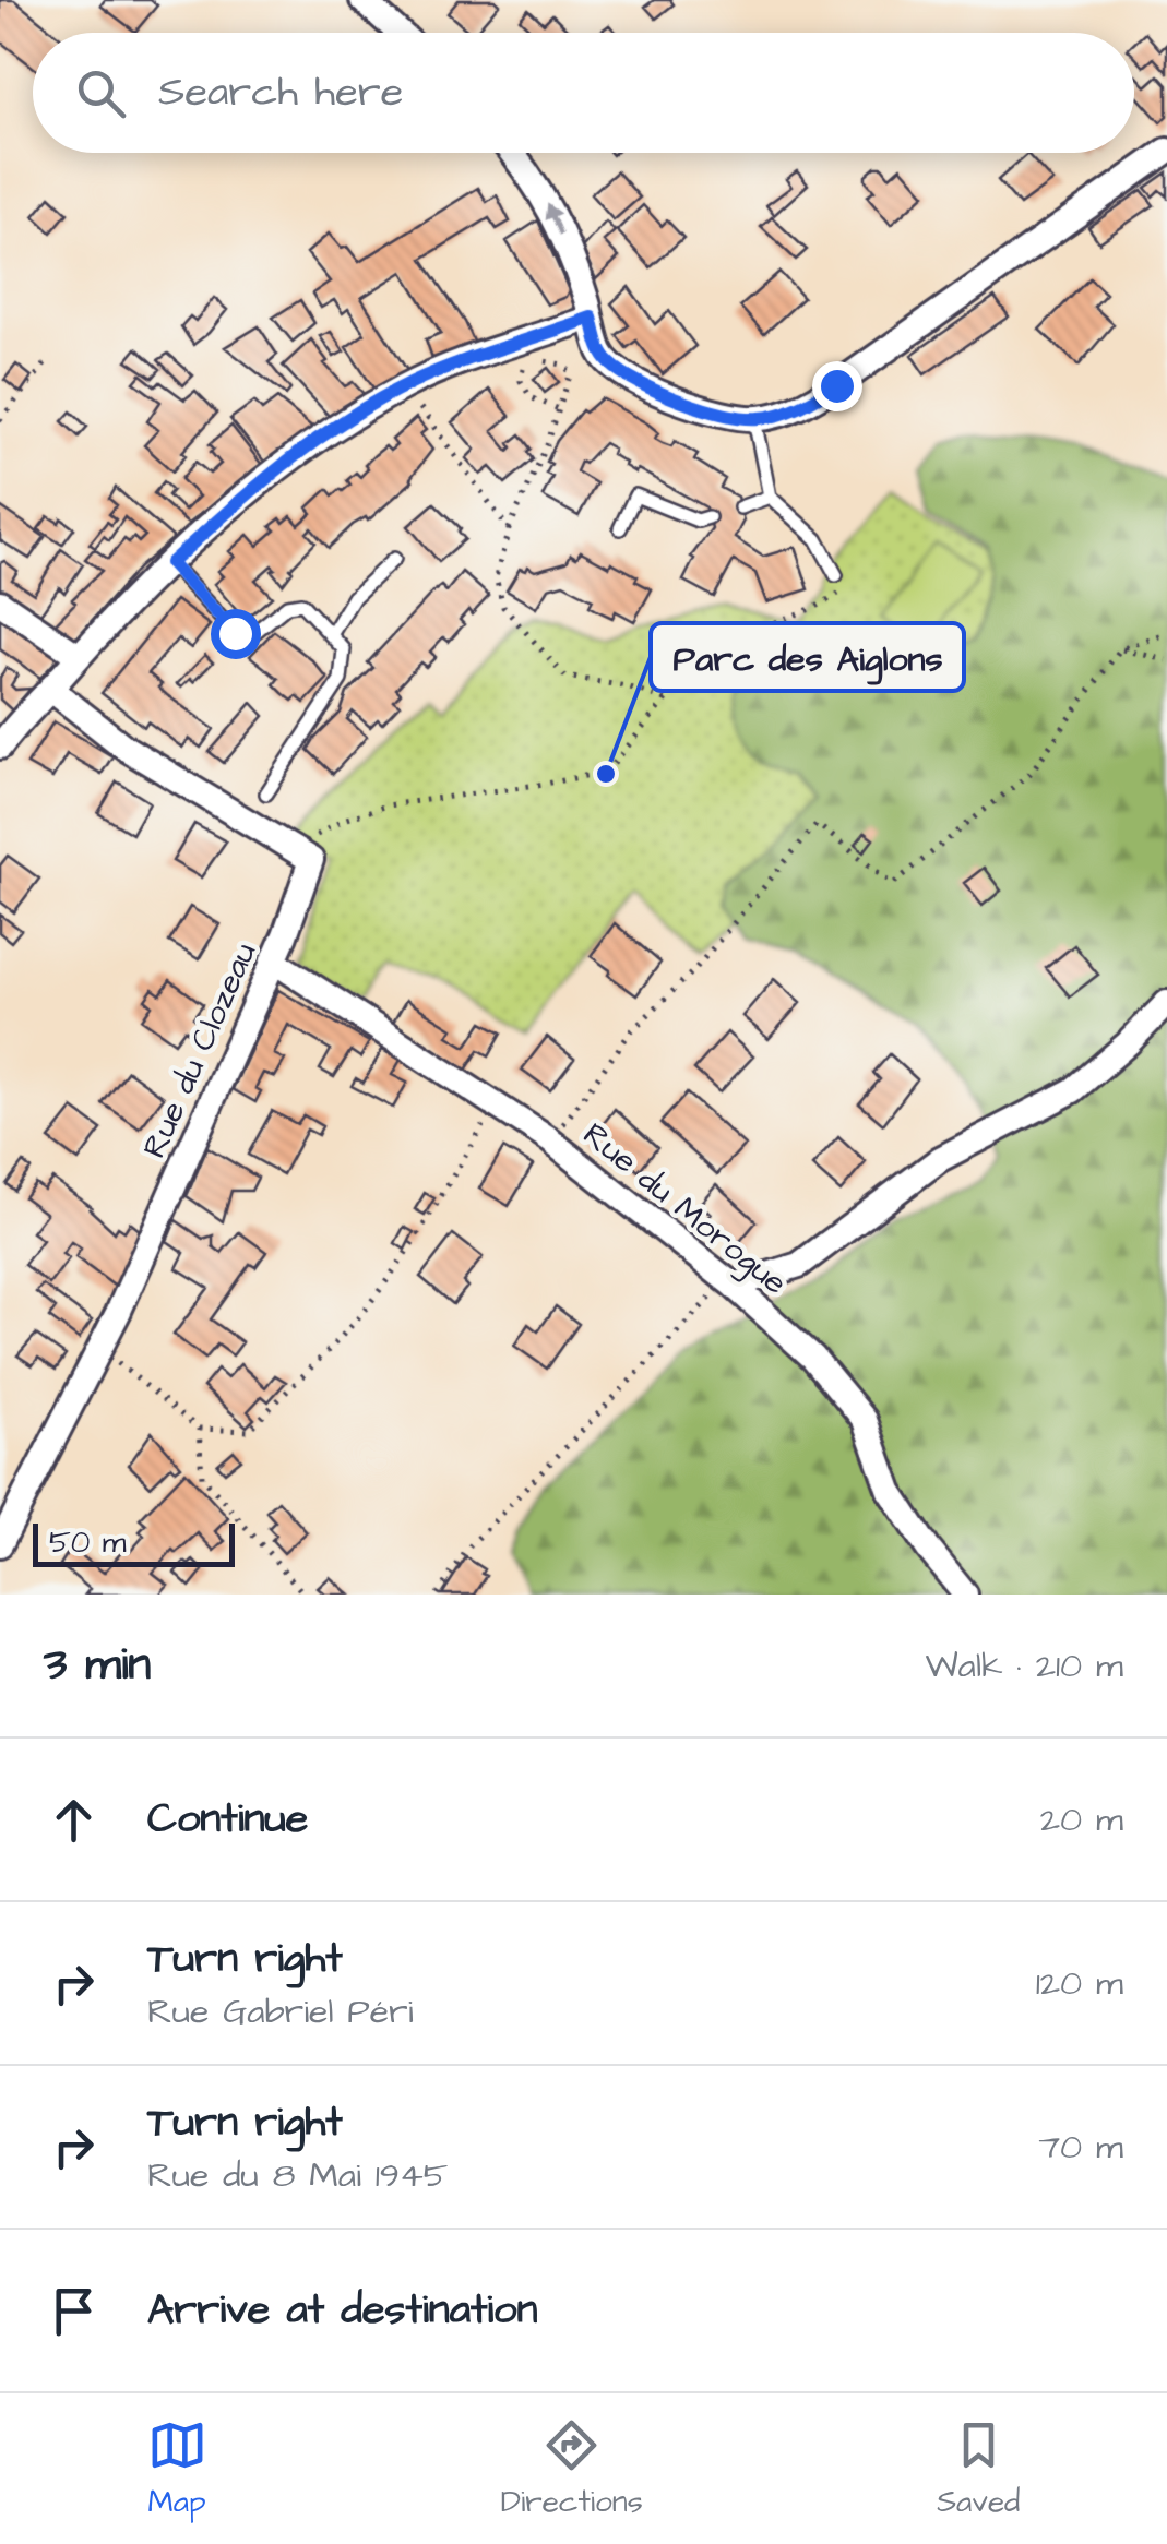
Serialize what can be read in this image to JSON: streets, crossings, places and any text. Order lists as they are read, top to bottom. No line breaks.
{"streets":{"street":["Rue du Clozeau","Rue du Morogue"]},"crossings":[["Rue du Clozeau","Rue du Morogue"]],"places":["Parc des Aiglons"],"scale_bar":"50 m","page":{"search":"Search here","scale":"50 m","heading":["3 min","Walk · 210 m"],"list":[["Continue","20 m"],["Turn right","Rue Gabriel Péri","120 m"],["Turn right","Rue du 8 Mai 1945","70 m"],"Arrive at destination"],"nav":["Map","Directions","Saved"]}}
